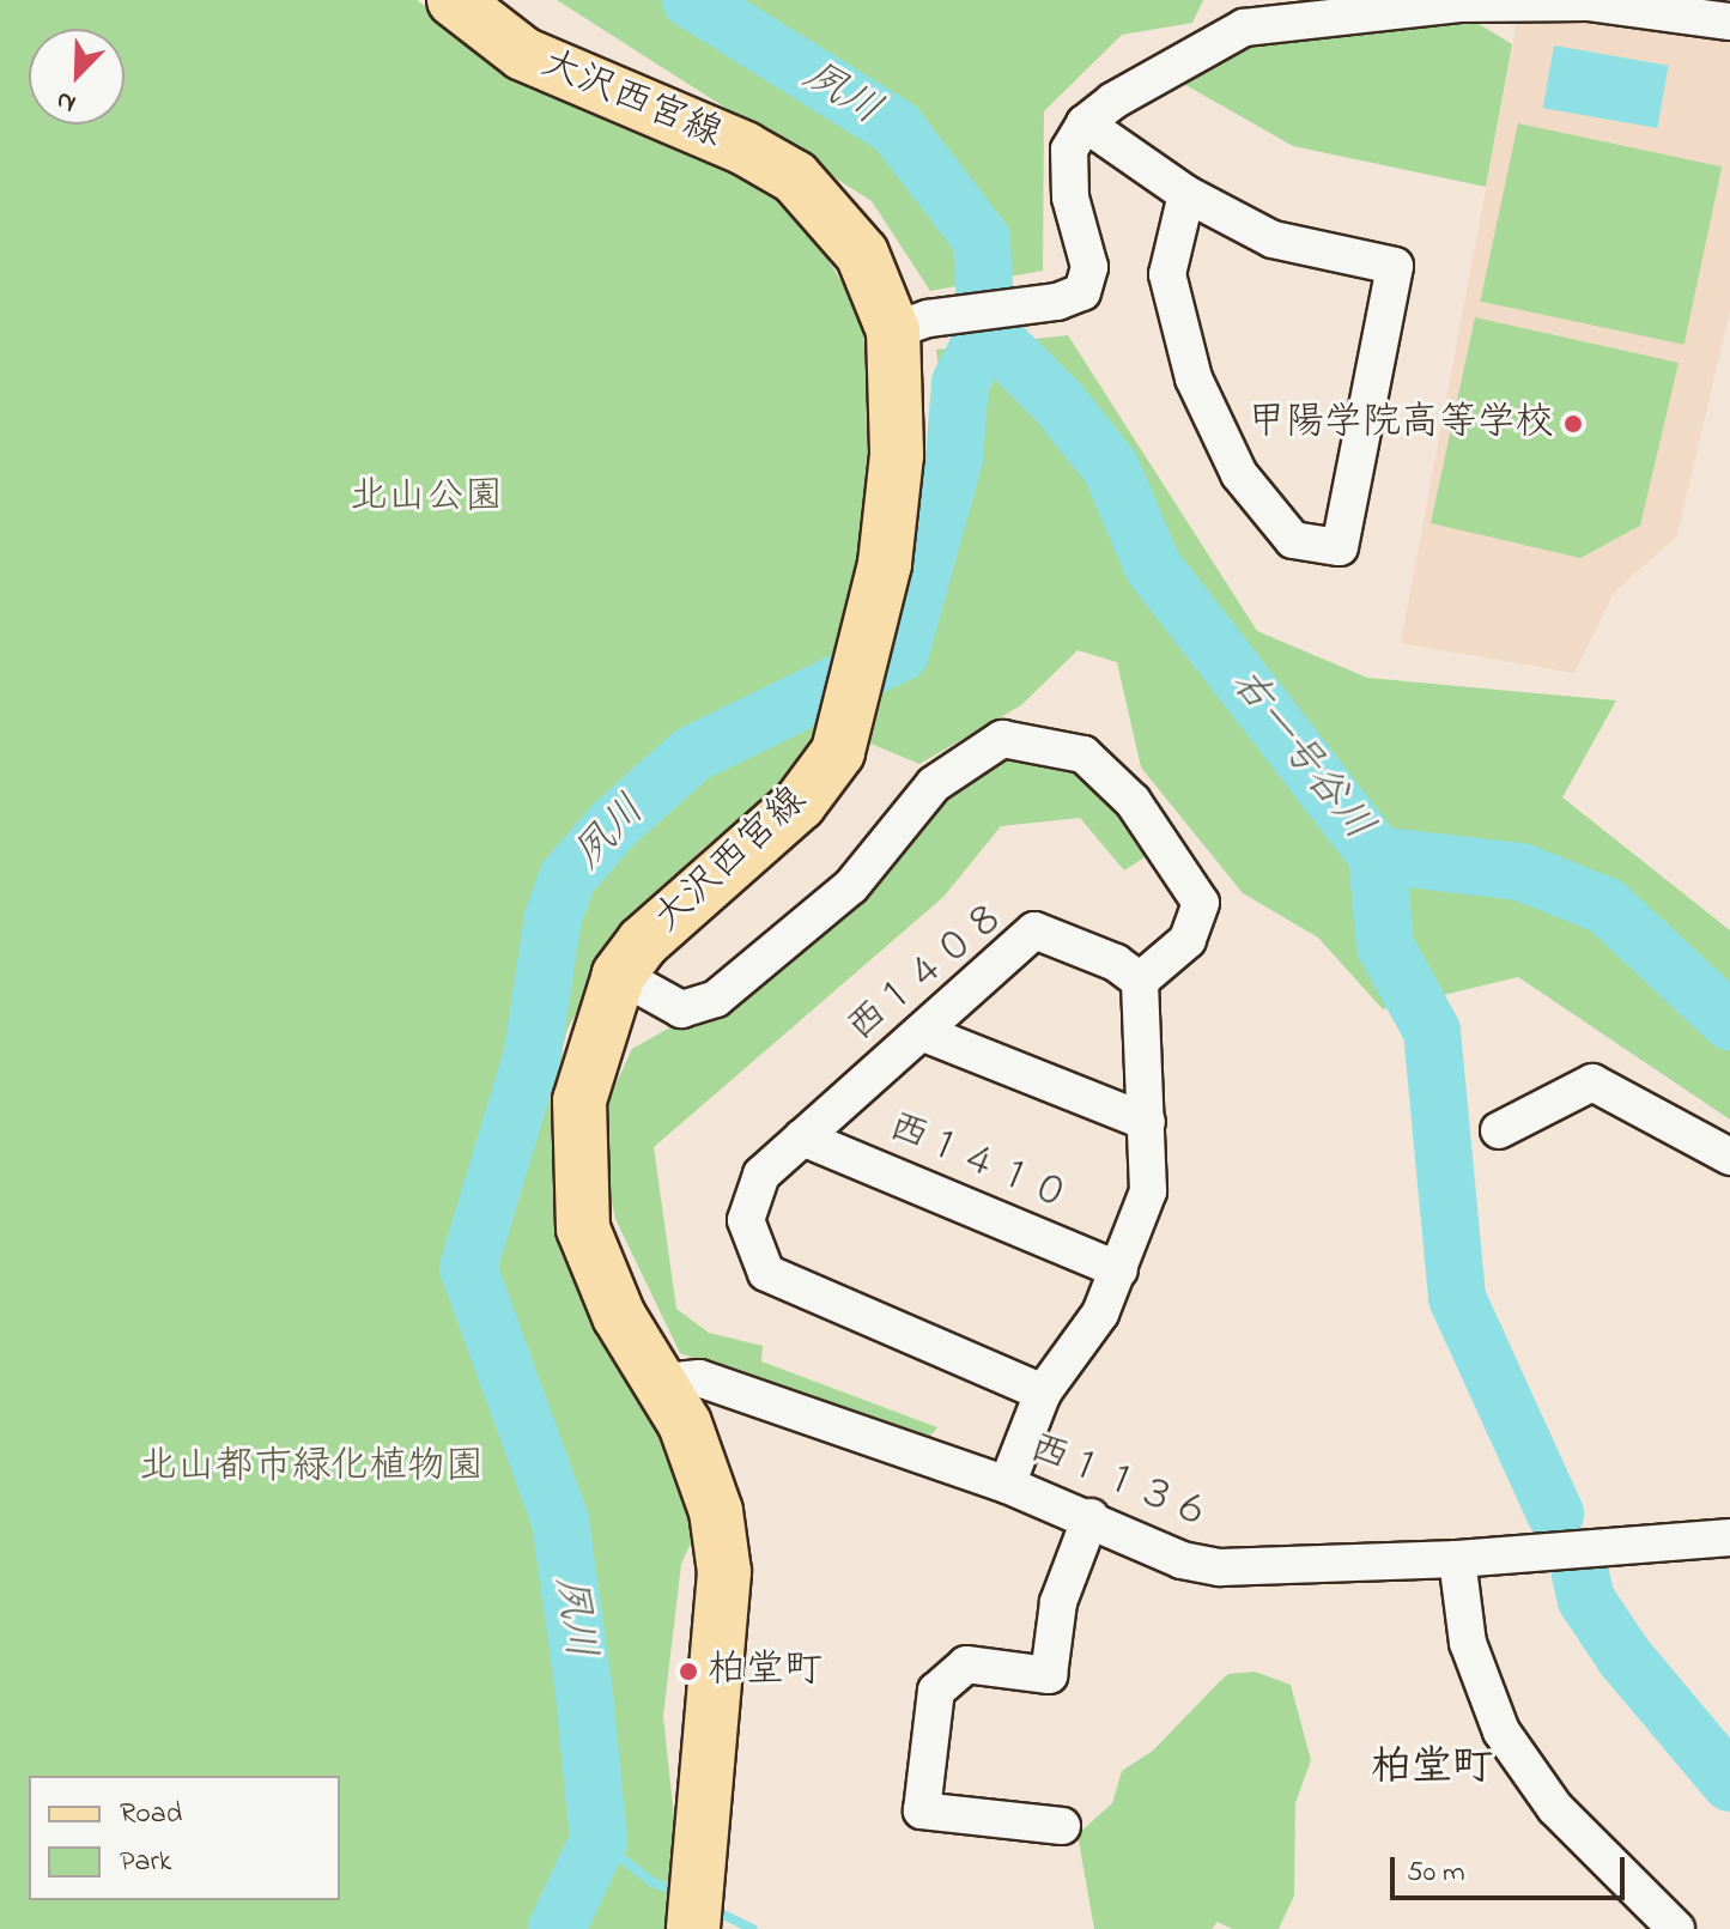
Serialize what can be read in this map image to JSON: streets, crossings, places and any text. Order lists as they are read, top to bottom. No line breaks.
{"streets":{"main road":["大沢西宮線"],"street":["西１４０８","西１４１０","西１１３６"]},"crossings":[["大沢西宮線","西１１３６"],["西１４０８","西１４１０"]],"districts":["柏堂町"],"water":["夙川","右一号谷川"],"parks":["北山公園","北山都市緑化植物園"],"places":["甲陽学院高等学校","柏堂町"],"legend":["Road","Park"],"scale_bar":"50 m","north":"bottom left"}
